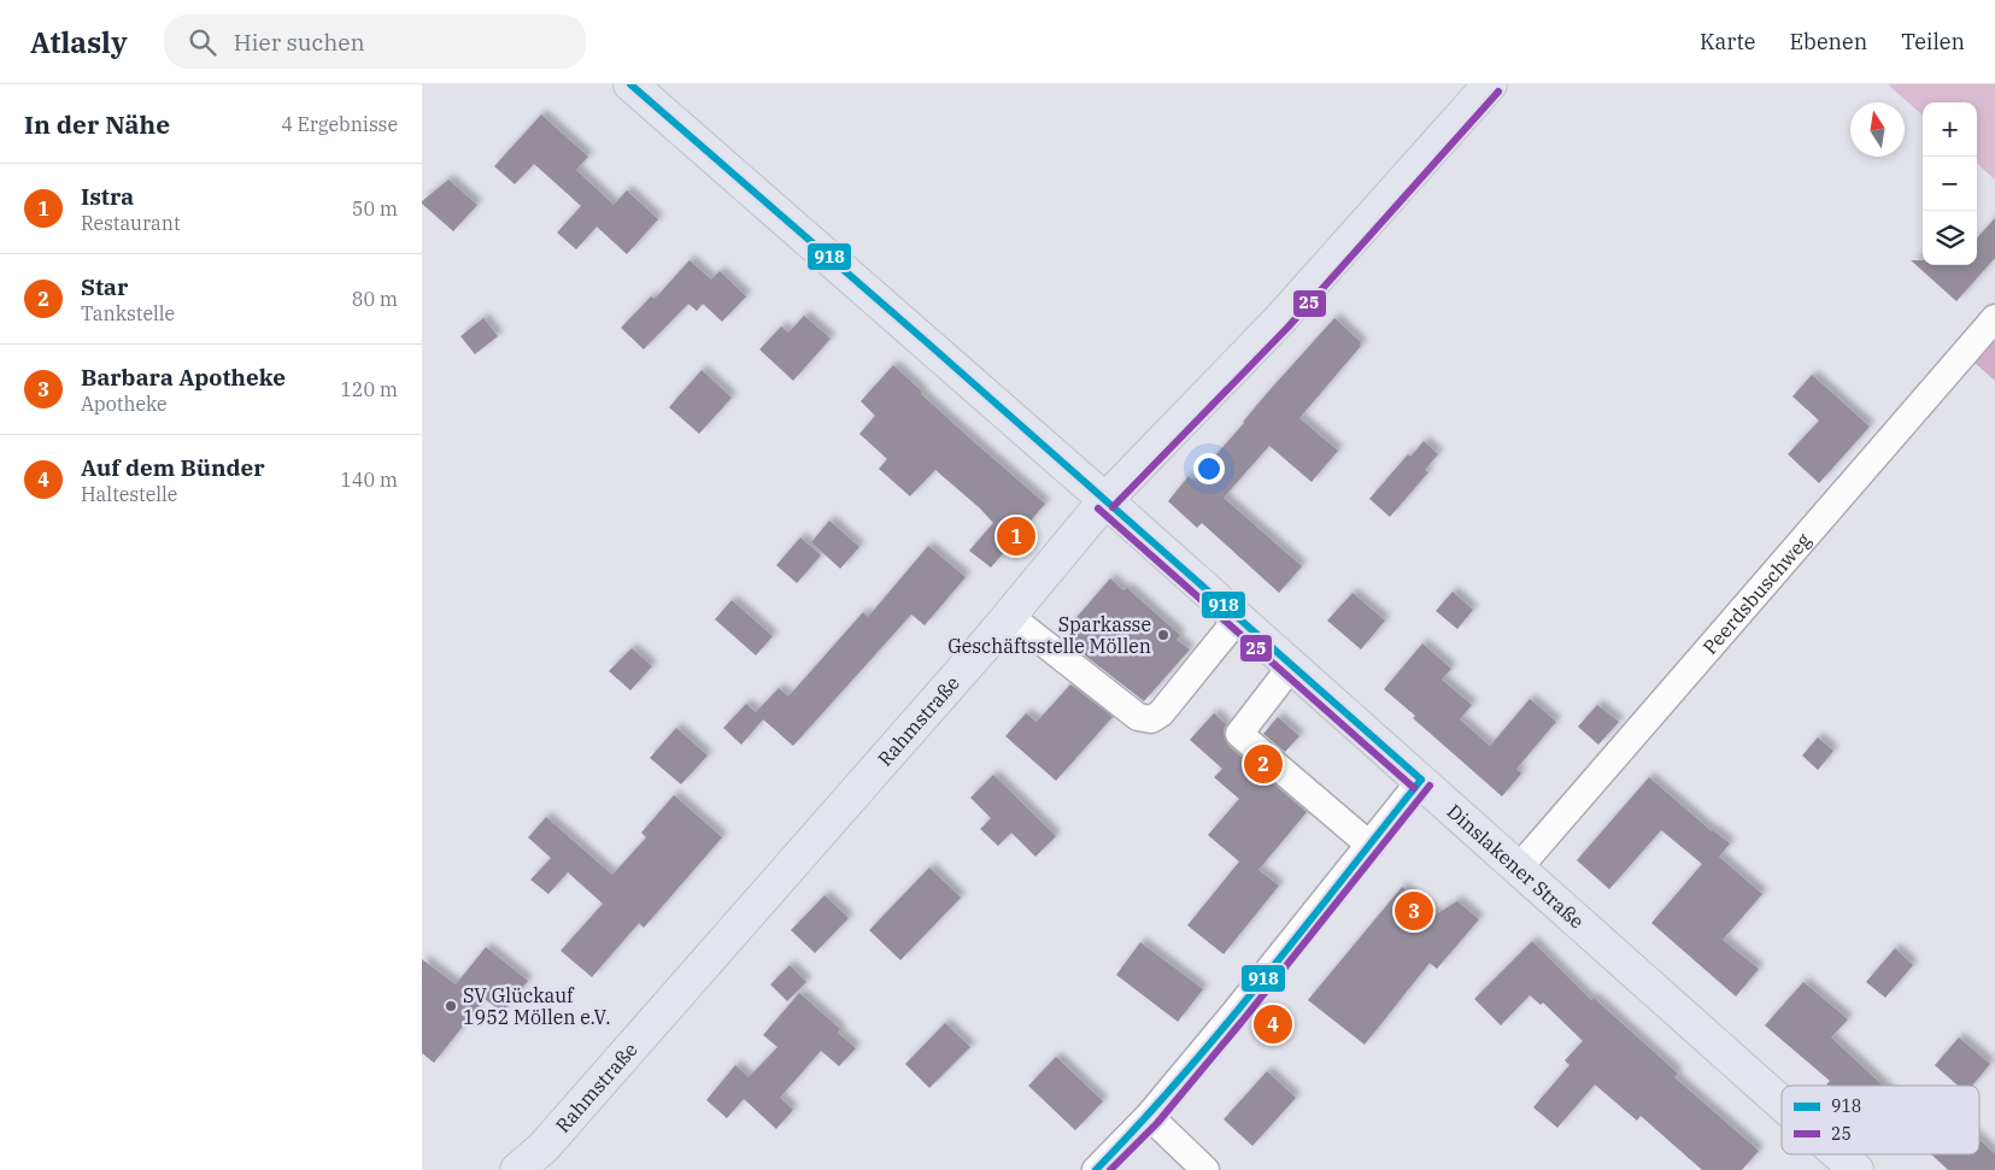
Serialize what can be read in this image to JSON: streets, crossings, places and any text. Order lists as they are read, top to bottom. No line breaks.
{"streets":{"main road":["Rahmstraße","Dinslakener Straße"],"street":["Peerdsbuschweg"]},"crossings":[["Peerdsbuschweg","Dinslakener Straße"],["Rahmstraße","Dinslakener Straße"]],"places":["Sparkasse Geschäftsstelle Möllen","SV Glückauf 1952 Möllen e.V."],"lines":["transit line 918","transit line 25"],"legend":["918","25"],"north":"top","page":{"header":"Atlasly","search":"Hier suchen","nav":["Karte","Ebenen","Teilen"],"heading":["In der Nähe","4 Ergebnisse"],"map_buttons":["+","−"],"list":[{"mark":"1","name":"Istra","note":"Restaurant","value":"50 m"},{"mark":"2","name":"Star","note":"Tankstelle","value":"80 m"},{"mark":"3","name":"Barbara Apotheke","note":"Apotheke","value":"120 m"},{"mark":"4","name":"Auf dem Bünder","note":"Haltestelle","value":"140 m"}],"pins":["1","2","3","4"]}}
